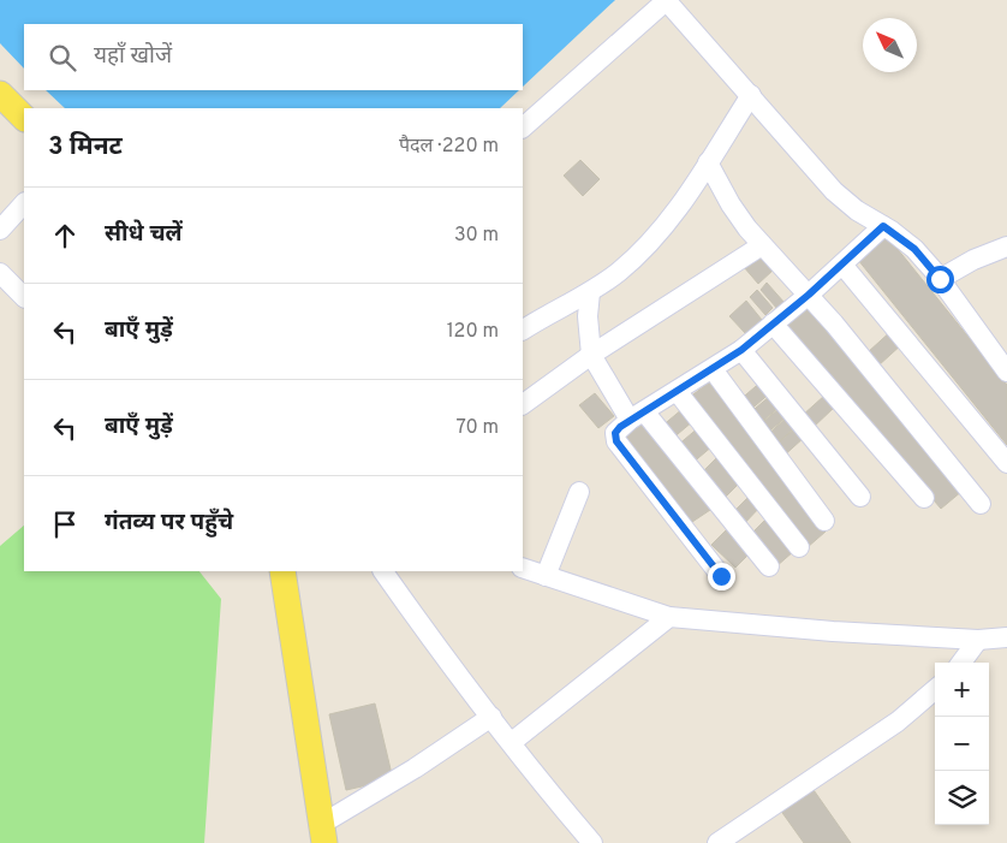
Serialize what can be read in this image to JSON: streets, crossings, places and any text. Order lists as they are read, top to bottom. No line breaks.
{"north":"top left","page":{"search":"यहाँ खोजें","heading":["3 मिनट","पैदल · 220 m"],"list":[["सीधे चलें","30 m"],["बाएँ मुड़ें","120 m"],["बाएँ मुड़ें","70 m"],"गंतव्य पर पहुँचे"],"map_buttons":["+","−"]}}
